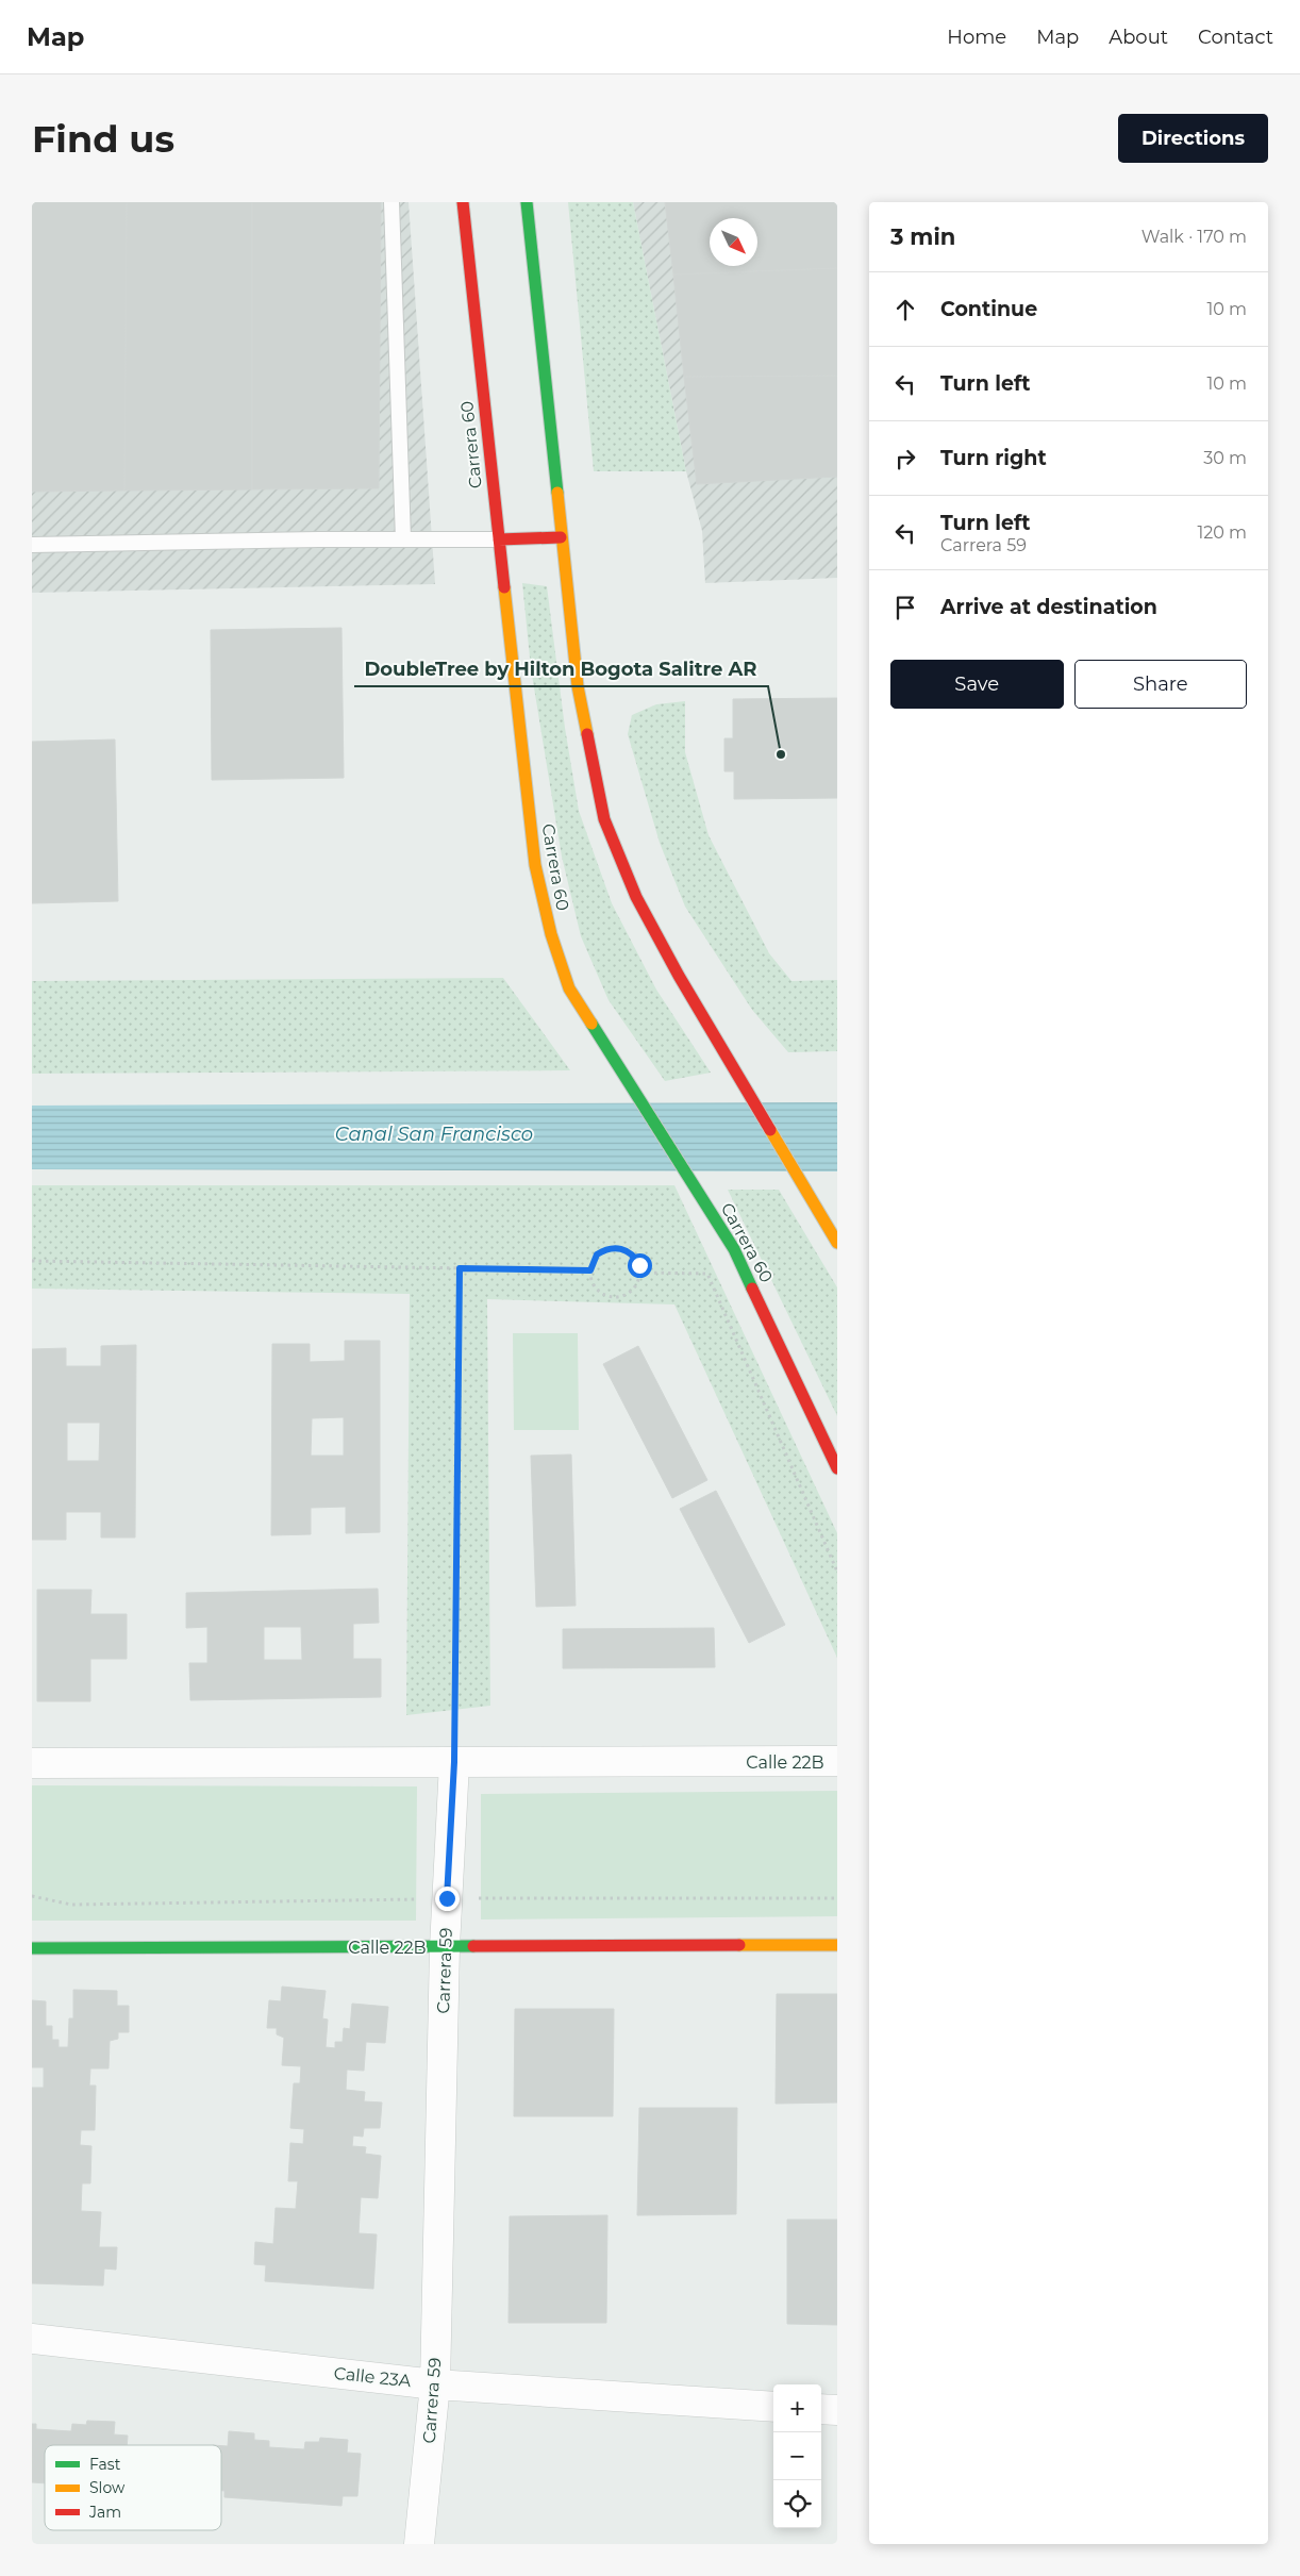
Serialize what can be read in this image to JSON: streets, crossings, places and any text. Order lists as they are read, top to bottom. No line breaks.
{"streets":{"street":["Carrera 60","Calle 22B","Carrera 59","Calle 23A"]},"crossings":[["Calle 22B","Carrera 59"],["Carrera 59","Calle 23A"]],"water":["Canal San Francisco"],"places":["DoubleTree by Hilton Bogota Salitre AR"],"legend":["Fast","Slow","Jam"],"north":"bottom right","page":{"header":"Map","nav":["Home","Map","About","Contact"],"buttons":["Directions",["Save","Share"]],"title":"Find us","heading":["3 min","Walk · 170 m"],"list":[["Continue","10 m"],["Turn left","10 m"],["Turn right","30 m"],["Turn left","Carrera 59","120 m"],"Arrive at destination"],"map_buttons":["+","−"]}}
